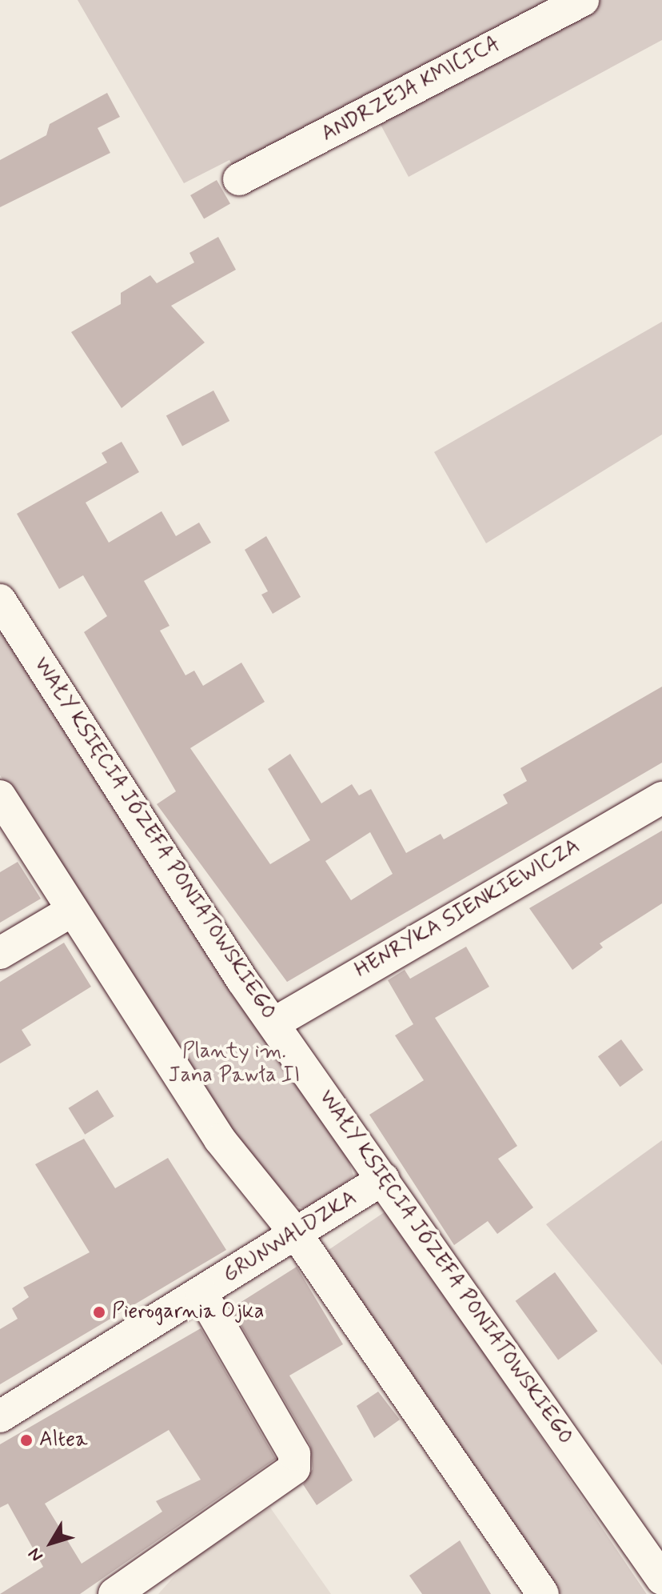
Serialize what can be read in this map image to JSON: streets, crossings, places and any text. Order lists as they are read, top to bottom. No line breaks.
{"streets":{"street":["ANDRZEJA KMICICA","WAŁY KSIĘCIA JÓZEFA PONIATOWSKIEGO","HENRYKA SIENKIEWICZA","GRUNWALDZKA"]},"crossings":[["WAŁY KSIĘCIA JÓZEFA PONIATOWSKIEGO","HENRYKA SIENKIEWICZA"],["WAŁY KSIĘCIA JÓZEFA PONIATOWSKIEGO","GRUNWALDZKA"]],"parks":["Planty im. Jana Pawła II"],"places":["Pierogarnia Ojka","Altea"],"north":"bottom left"}
